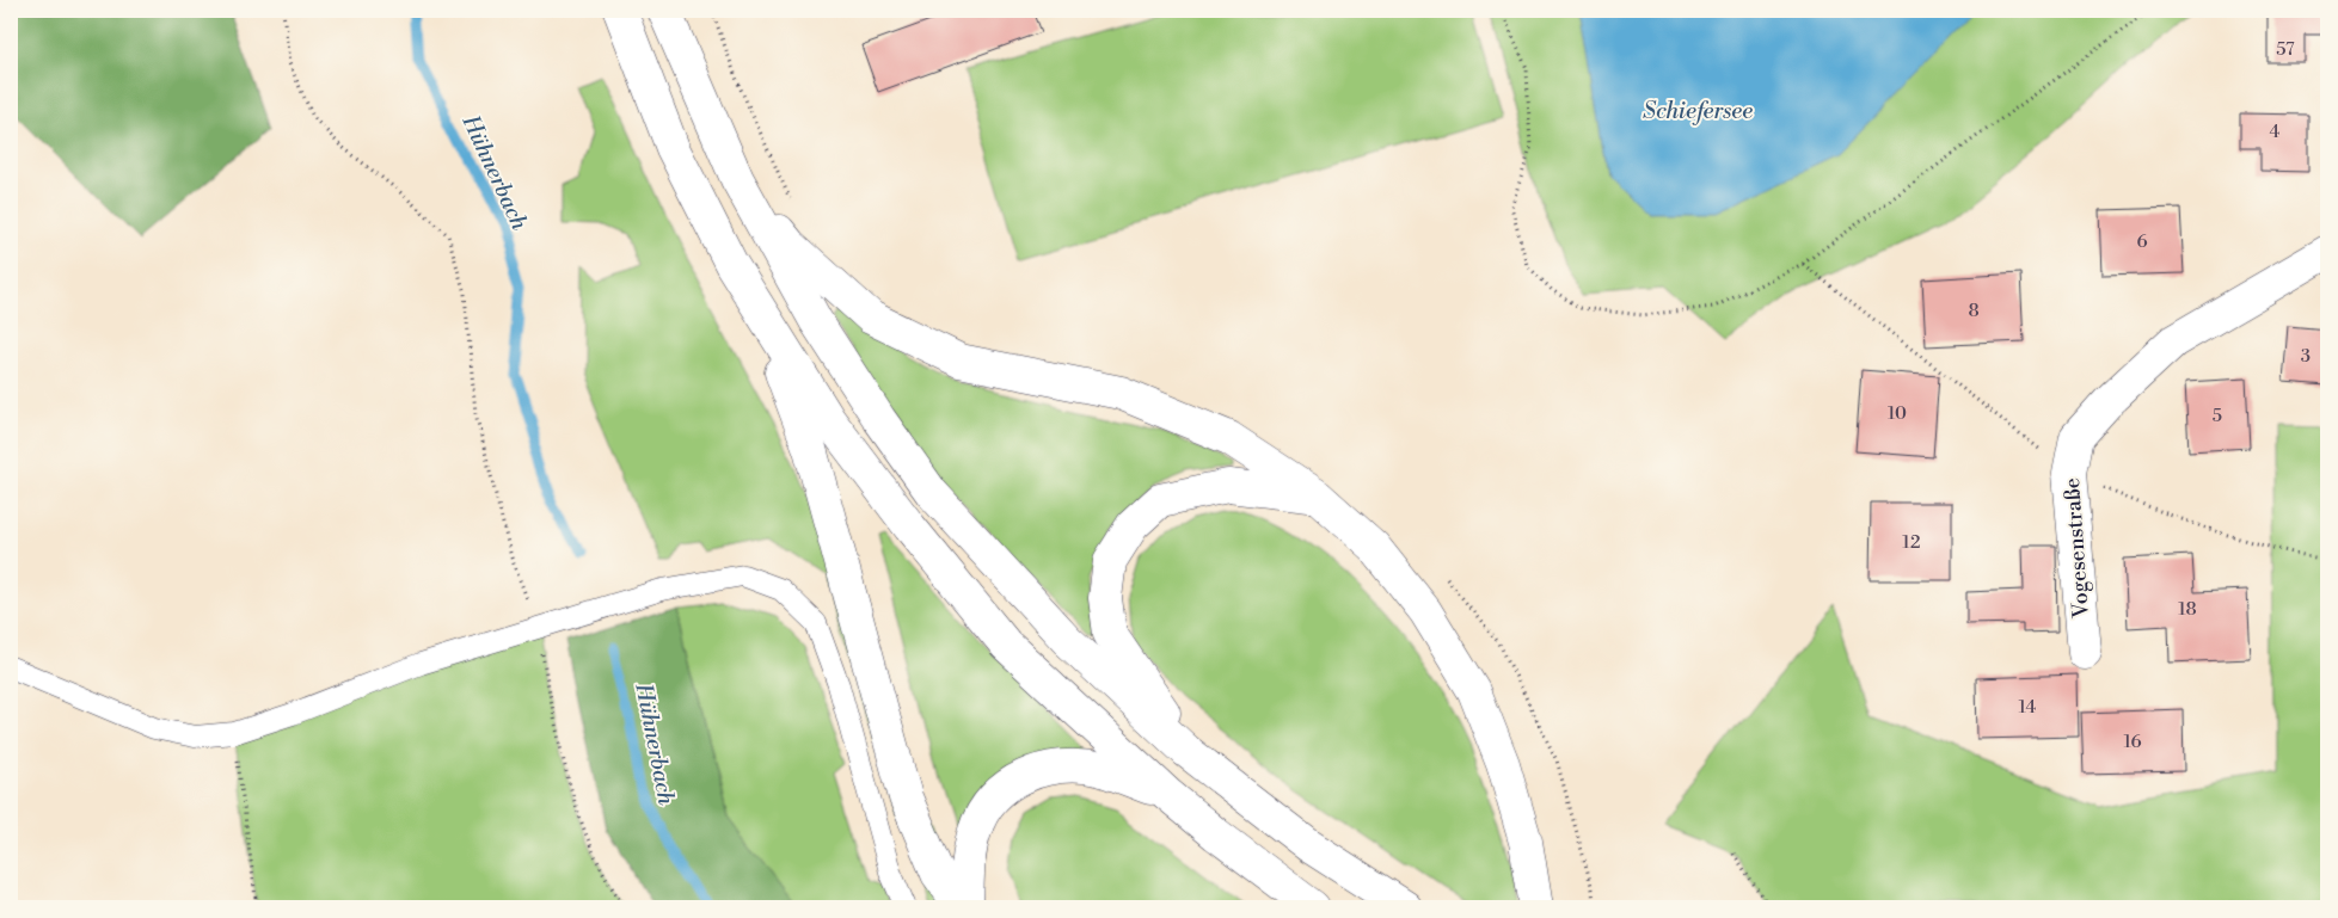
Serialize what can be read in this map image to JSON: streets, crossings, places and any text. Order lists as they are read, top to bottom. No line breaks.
{"streets":{"main road":["Vogesenstraße"]},"water":["Schiefersee","Hühnerbach"],"house_numbers":["57","4","6","8","3","10","5","12","18","14","16"]}
